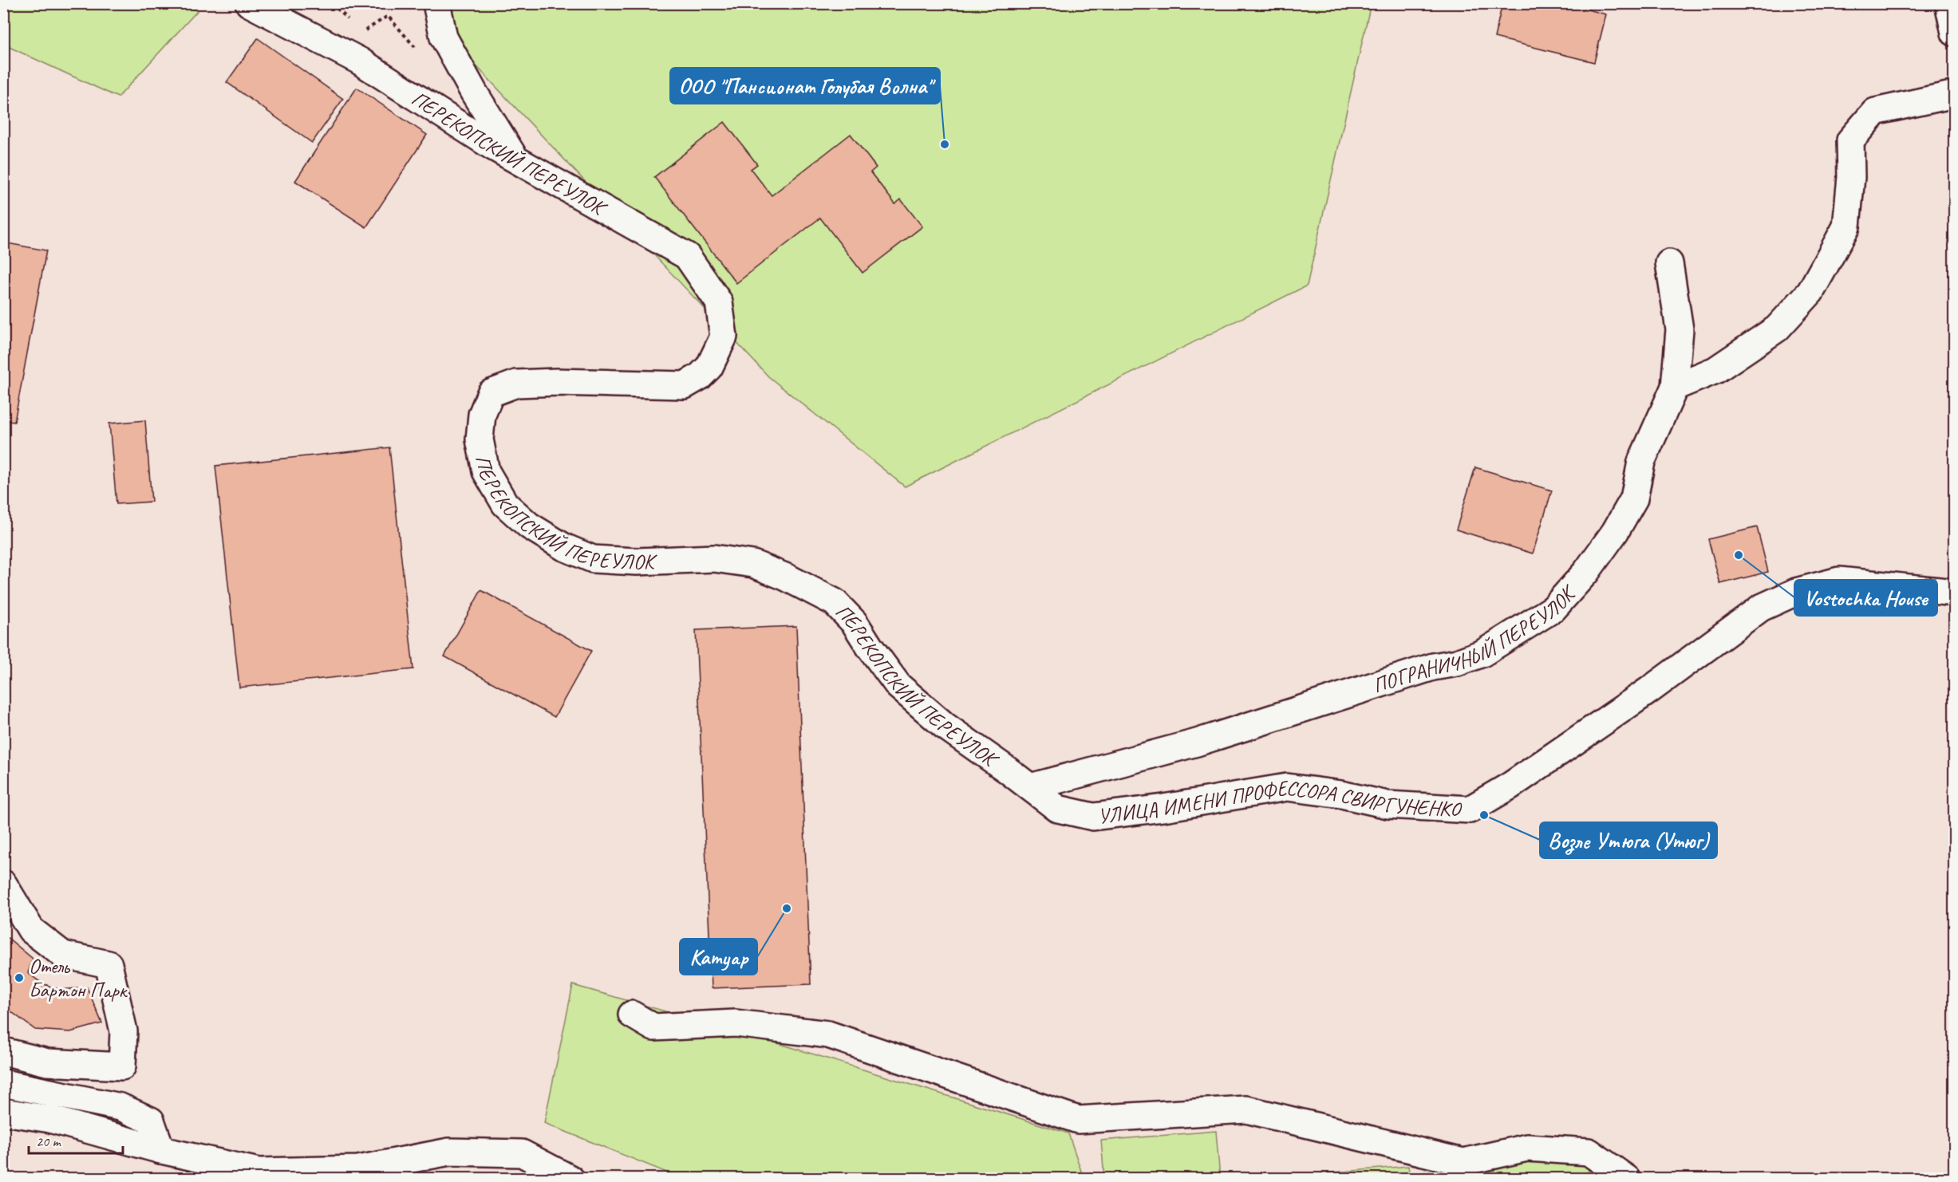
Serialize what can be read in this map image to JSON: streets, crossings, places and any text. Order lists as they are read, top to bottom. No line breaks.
{"streets":{"street":["ПЕРЕКОПСКИЙ ПЕРЕУЛОК","ПОГРАНИЧНЫЙ ПЕРЕУЛОК","УЛИЦА ИМЕНИ ПРОФЕССОРА СВИРГУНЕНКО"]},"crossings":[["ПЕРЕКОПСКИЙ ПЕРЕУЛОК","ПОГРАНИЧНЫЙ ПЕРЕУЛОК"],["ПЕРЕКОПСКИЙ ПЕРЕУЛОК","УЛИЦА ИМЕНИ ПРОФЕССОРА СВИРГУНЕНКО"],["ПОГРАНИЧНЫЙ ПЕРЕУЛОК","УЛИЦА ИМЕНИ ПРОФЕССОРА СВИРГУНЕНКО"]],"places":["ООО \"Пансионат Голубая Волна\"","Vostochka House","Возле Утюга (Утюг)","Катуар","Отель Бартон Парк"],"scale_bar":"20 m"}
